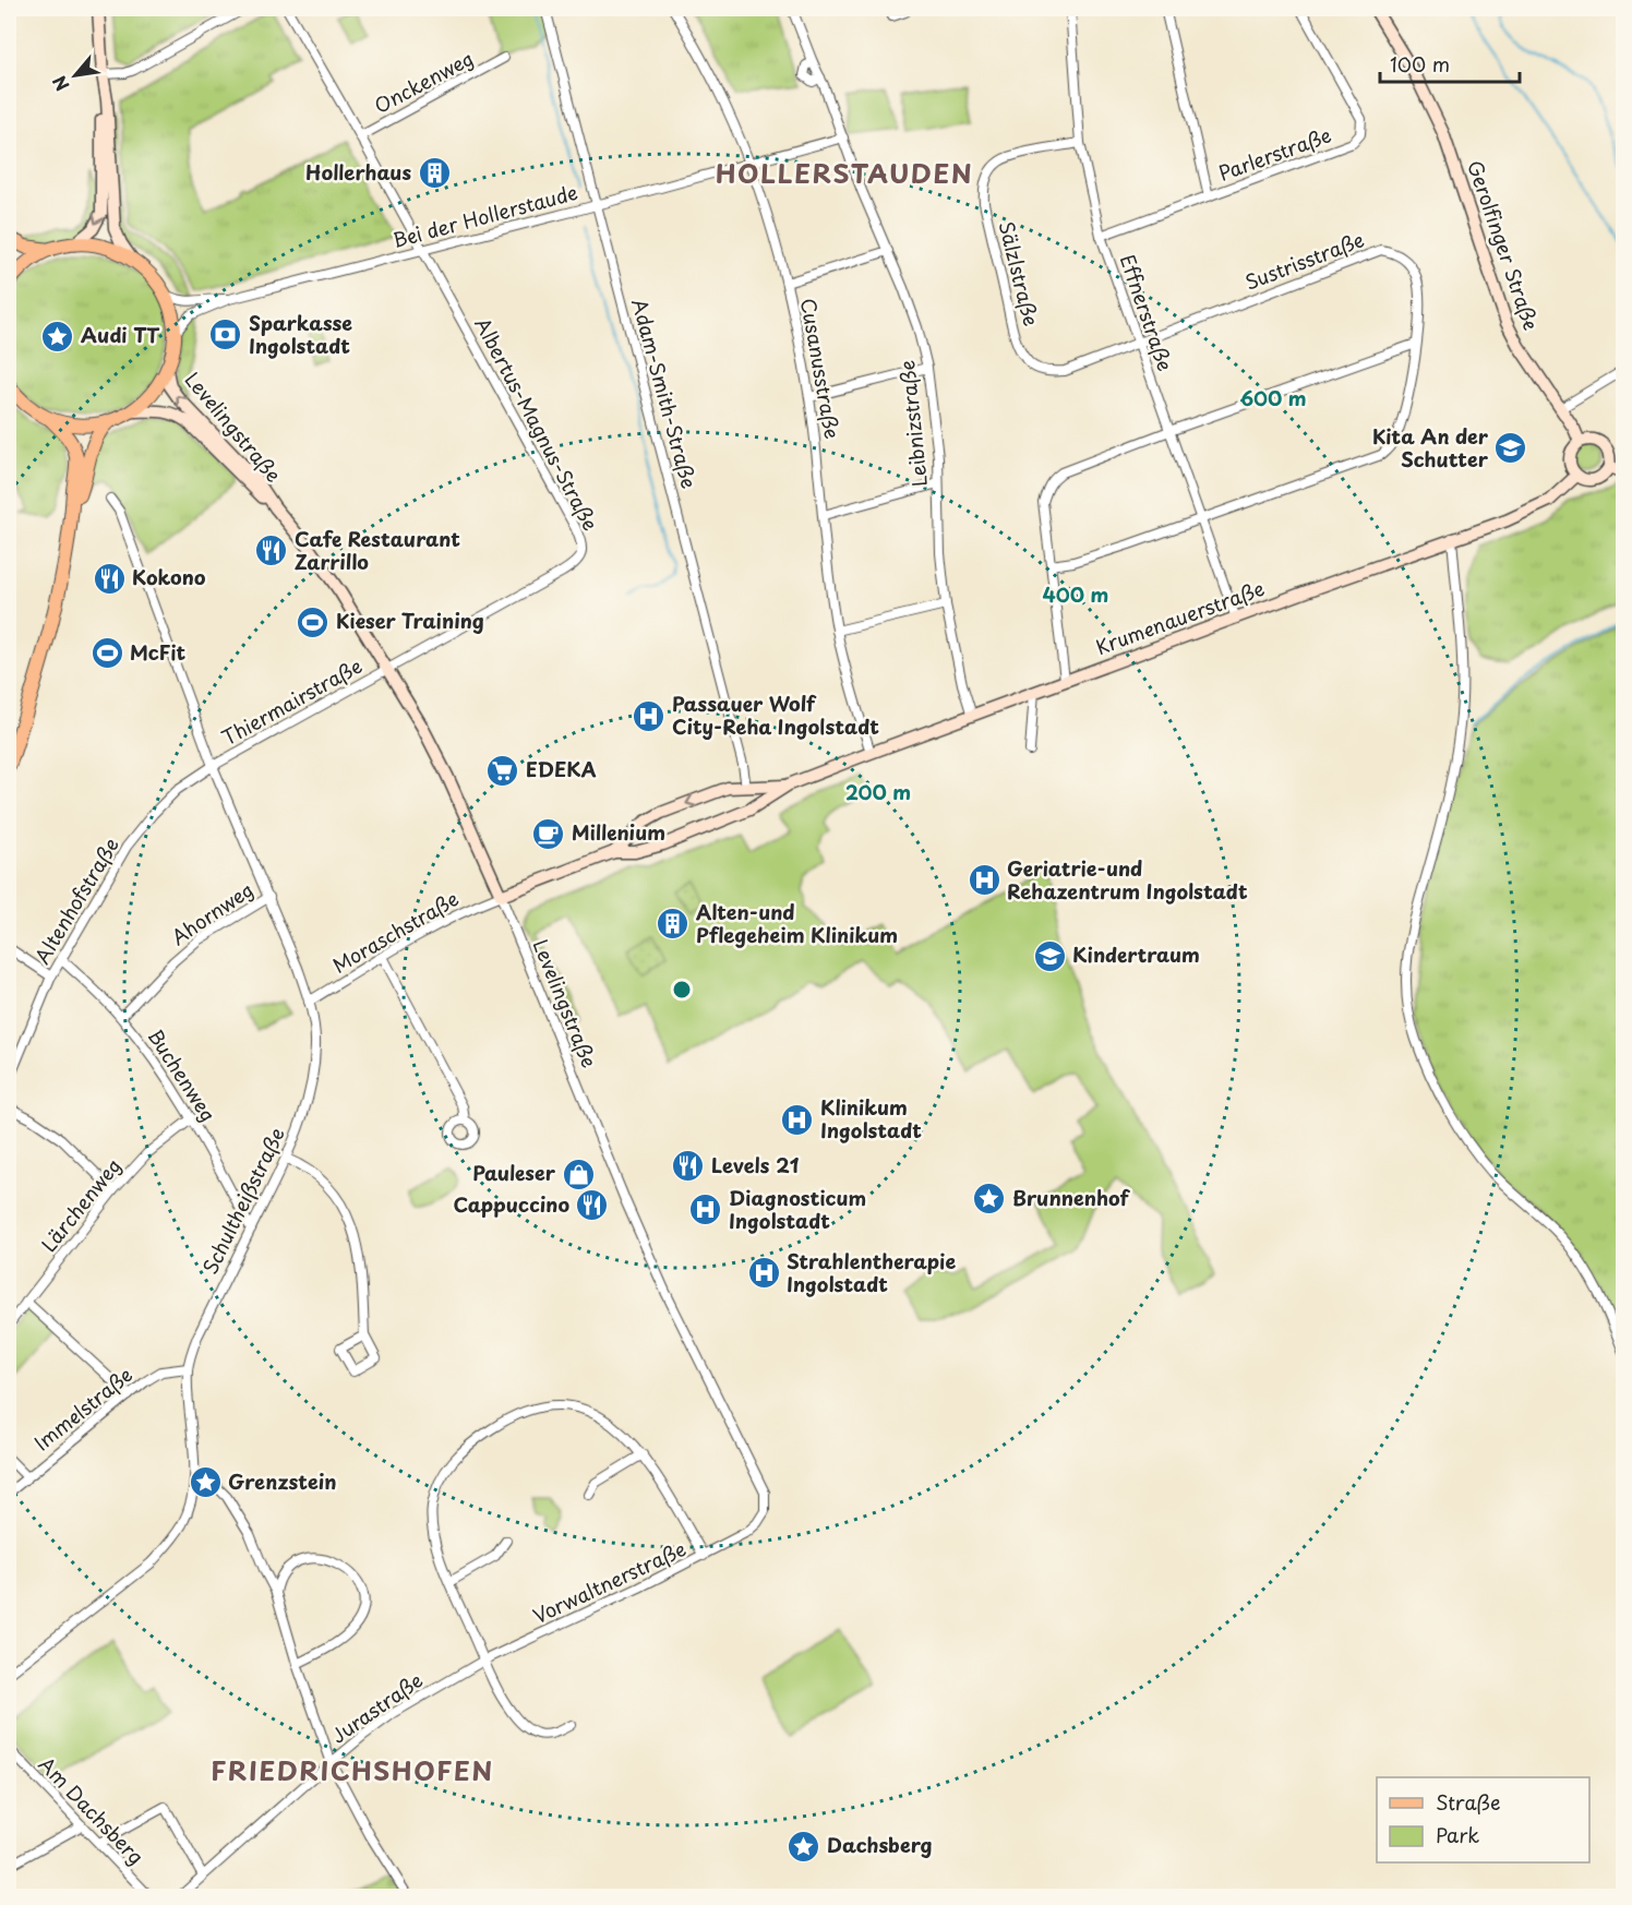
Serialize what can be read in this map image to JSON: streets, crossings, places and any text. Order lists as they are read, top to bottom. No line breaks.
{"streets":{"street":["Onckenweg","Parlerstraße","Bei der Hollerstaude","Gerolfinger Straße","Sustrisstraße","Sälzlstraße","Effnerstraße","Cusanusstraße","Adam-Smith-Straße","Leibnizstraße","Albertus-Magnus-Straße","Levelingstraße","Krumenauerstraße","Thiermairstraße","Altenhofstraße","Ahornweg","Moraschstraße","Buchenweg","Schultheißstraße","Lärchenweg","Immelstraße","Vorwaltnerstraße","Jurastraße","Am Dachsberg"]},"crossings":[["Parlerstraße","Effnerstraße"],["Bei der Hollerstaude","Cusanusstraße"],["Bei der Hollerstaude","Adam-Smith-Straße"],["Bei der Hollerstaude","Leibnizstraße"],["Bei der Hollerstaude","Albertus-Magnus-Straße"],["Gerolfinger Straße","Krumenauerstraße"],["Sustrisstraße","Sälzlstraße"],["Sustrisstraße","Effnerstraße"],["Sälzlstraße","Effnerstraße"],["Effnerstraße","Krumenauerstraße"],["Cusanusstraße","Krumenauerstraße"],["Adam-Smith-Straße","Krumenauerstraße"],["Leibnizstraße","Krumenauerstraße"],["Albertus-Magnus-Straße","Levelingstraße"],["Albertus-Magnus-Straße","Thiermairstraße"],["Levelingstraße","Krumenauerstraße"],["Levelingstraße","Thiermairstraße"],["Levelingstraße","Moraschstraße"],["Levelingstraße","Vorwaltnerstraße"],["Krumenauerstraße","Moraschstraße"],["Thiermairstraße","Altenhofstraße"],["Thiermairstraße","Schultheißstraße"],["Altenhofstraße","Buchenweg"],["Altenhofstraße","Schultheißstraße"],["Ahornweg","Buchenweg"],["Ahornweg","Schultheißstraße"],["Moraschstraße","Schultheißstraße"],["Buchenweg","Schultheißstraße"],["Buchenweg","Lärchenweg"],["Schultheißstraße","Immelstraße"],["Vorwaltnerstraße","Jurastraße"]],"districts":["HOLLERSTAUDEN","FRIEDRICHSHOFEN"],"places":{"building":["Hollerhaus","Alten-und Pflegeheim Klinikum"],"bank":["Sparkasse Ingolstadt"],"place":["Audi TT","Brunnenhof","Grenzstein","Dachsberg"],"school or university":["Kita An der Schutter","Kindertraum"],"restaurant":["Cafe Restaurant Zarrillo","Kokono","Levels 21","Cappuccino"],"sports":["Kieser Training","McFit"],"hospital":["Passauer Wolf City-Reha Ingolstadt","Geriatrie-und Rehazentrum Ingolstadt","Klinikum Ingolstadt","Diagnosticum Ingolstadt","Strahlentherapie Ingolstadt"],"supermarket":["EDEKA"],"cafe":["Millenium"],"shop":["Pauleser"]},"legend":["Straße","Park"],"scale_bar":"100 m","north":"bottom left","rings":["600 m","400 m","200 m"]}
